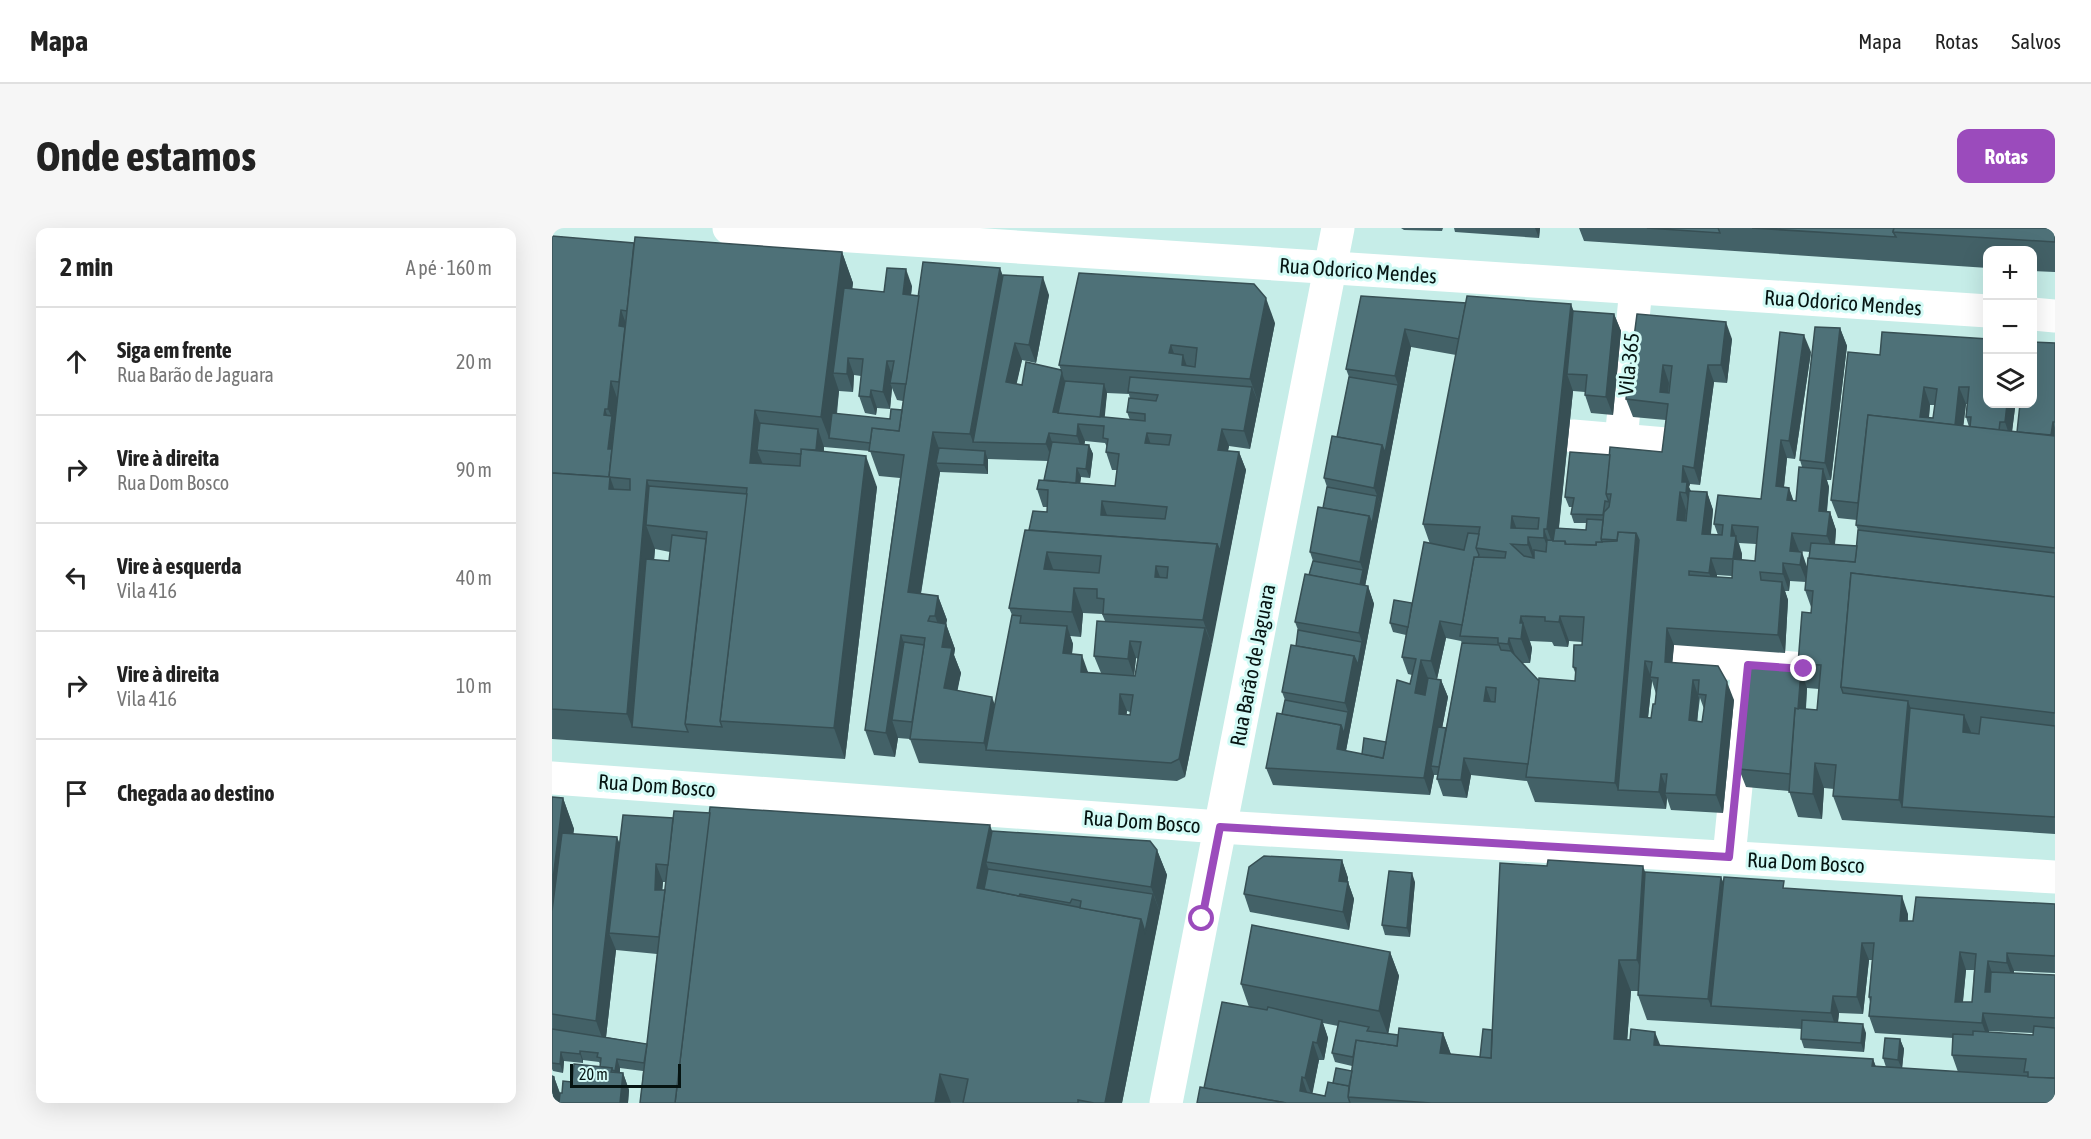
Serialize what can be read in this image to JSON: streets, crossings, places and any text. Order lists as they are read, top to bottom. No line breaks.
{"streets":{"street":["Rua Odorico Mendes","Vila 365","Rua Barão de Jaguara","Rua Dom Bosco"]},"crossings":[["Rua Odorico Mendes","Vila 365"],["Rua Odorico Mendes","Rua Barão de Jaguara"],["Rua Barão de Jaguara","Rua Dom Bosco"]],"scale_bar":"20 m","page":{"header":"Mapa","nav":["Mapa","Rotas","Salvos"],"buttons":"Rotas","title":"Onde estamos","heading":["2 min","A pé · 160 m"],"map_buttons":["+","−"],"list":[["Siga em frente","Rua Barão de Jaguara","20 m"],["Vire à direita","Rua Dom Bosco","90 m"],["Vire à esquerda","Vila 416","40 m"],["Vire à direita","Vila 416","10 m"],"Chegada ao destino"],"scale":"20 m"}}
